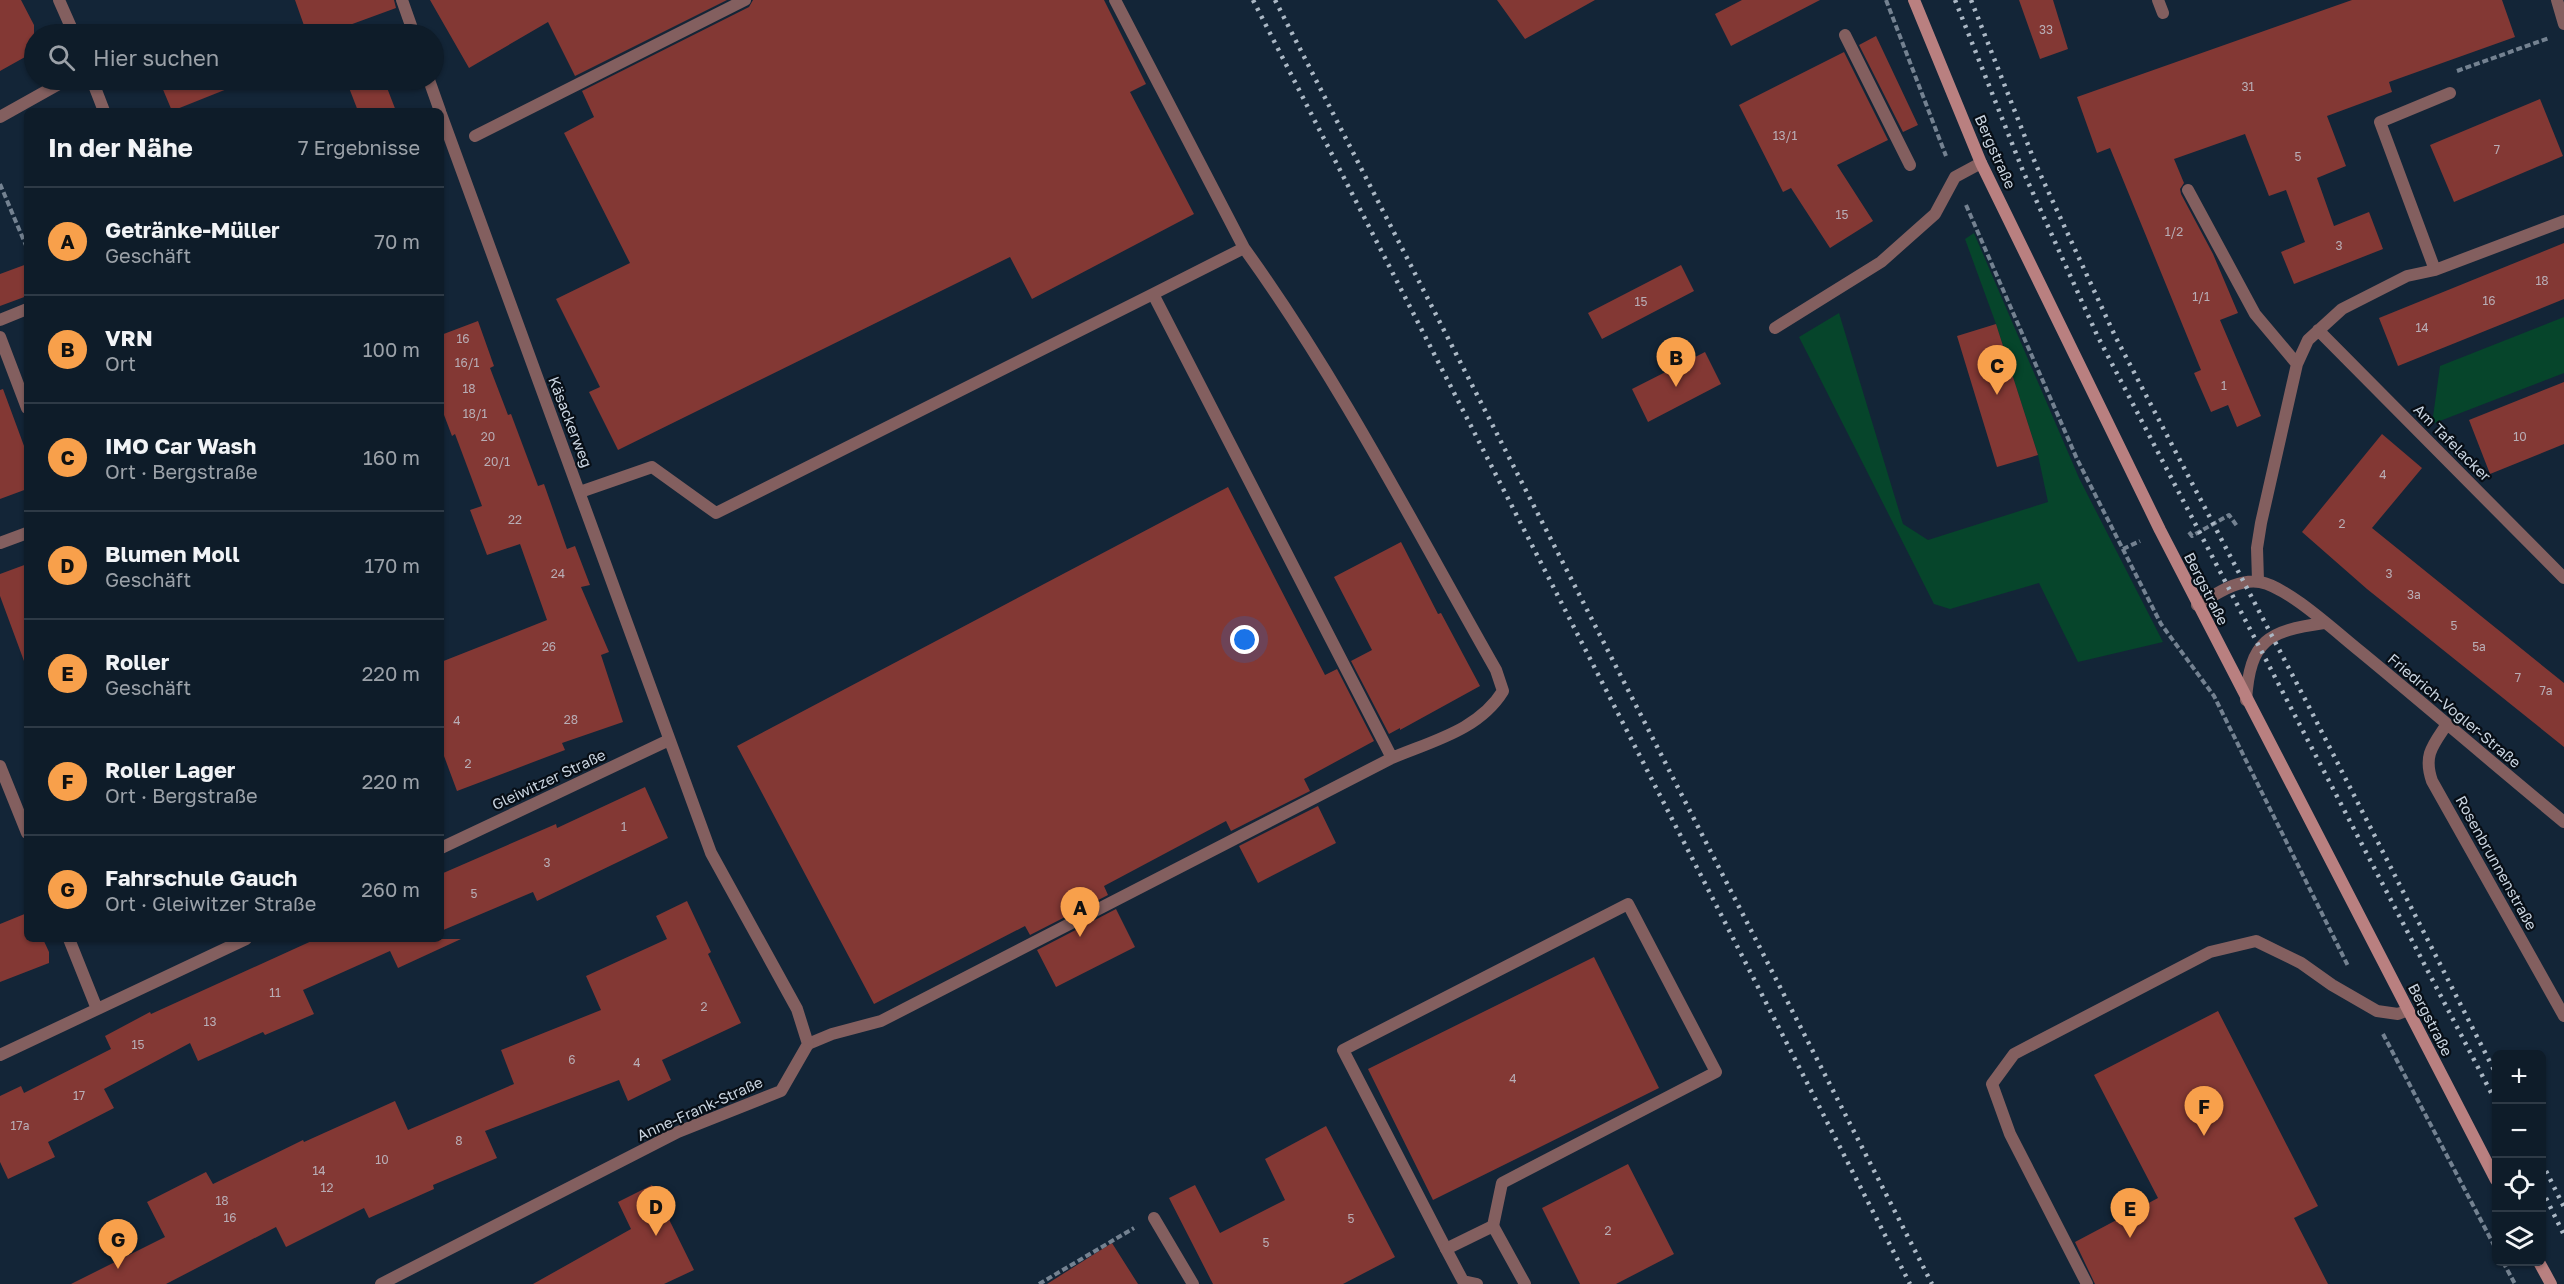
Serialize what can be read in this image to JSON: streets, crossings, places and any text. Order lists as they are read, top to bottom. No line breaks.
{"streets":{"main road":["Bergstraße"],"street":["Käsackerweg","Am Tafelacker","Friedrich-Vogler-Straße","Gleiwitzer Straße","Rosenbrunnenstraße","Anne-Frank-Straße"]},"crossings":[["Käsackerweg","Gleiwitzer Straße"],["Friedrich-Vogler-Straße","Rosenbrunnenstraße"]],"house_numbers":["33","31","13/1","7","5","15","1/2","3","18","1/1","16","15","14","16","16/1","1","18","18/1","20","10","20/1","4","22","2","24","3","3a","5","26","5a","7","7a","28","4","2","1","3","5","11","2","13","15","6","4","4","17","17a","8","10","14","12","18","16","5","2","5"],"page":{"search":"Hier suchen","heading":["In der Nähe","7 Ergebnisse"],"list":[{"mark":"A","name":"Getränke-Müller","note":"Geschäft","value":"70 m"},{"mark":"B","name":"VRN","note":"Ort","value":"100 m"},{"mark":"C","name":"IMO Car Wash","note":"Ort · Bergstraße","value":"160 m"},{"mark":"D","name":"Blumen Moll","note":"Geschäft","value":"170 m"},{"mark":"E","name":"Roller","note":"Geschäft","value":"220 m"},{"mark":"F","name":"Roller Lager","note":"Ort · Bergstraße","value":"220 m"},{"mark":"G","name":"Fahrschule Gauch","note":"Ort · Gleiwitzer Straße","value":"260 m"}],"pins":["B","C","A","F","D","E","G"],"map_buttons":["+","−"]}}
